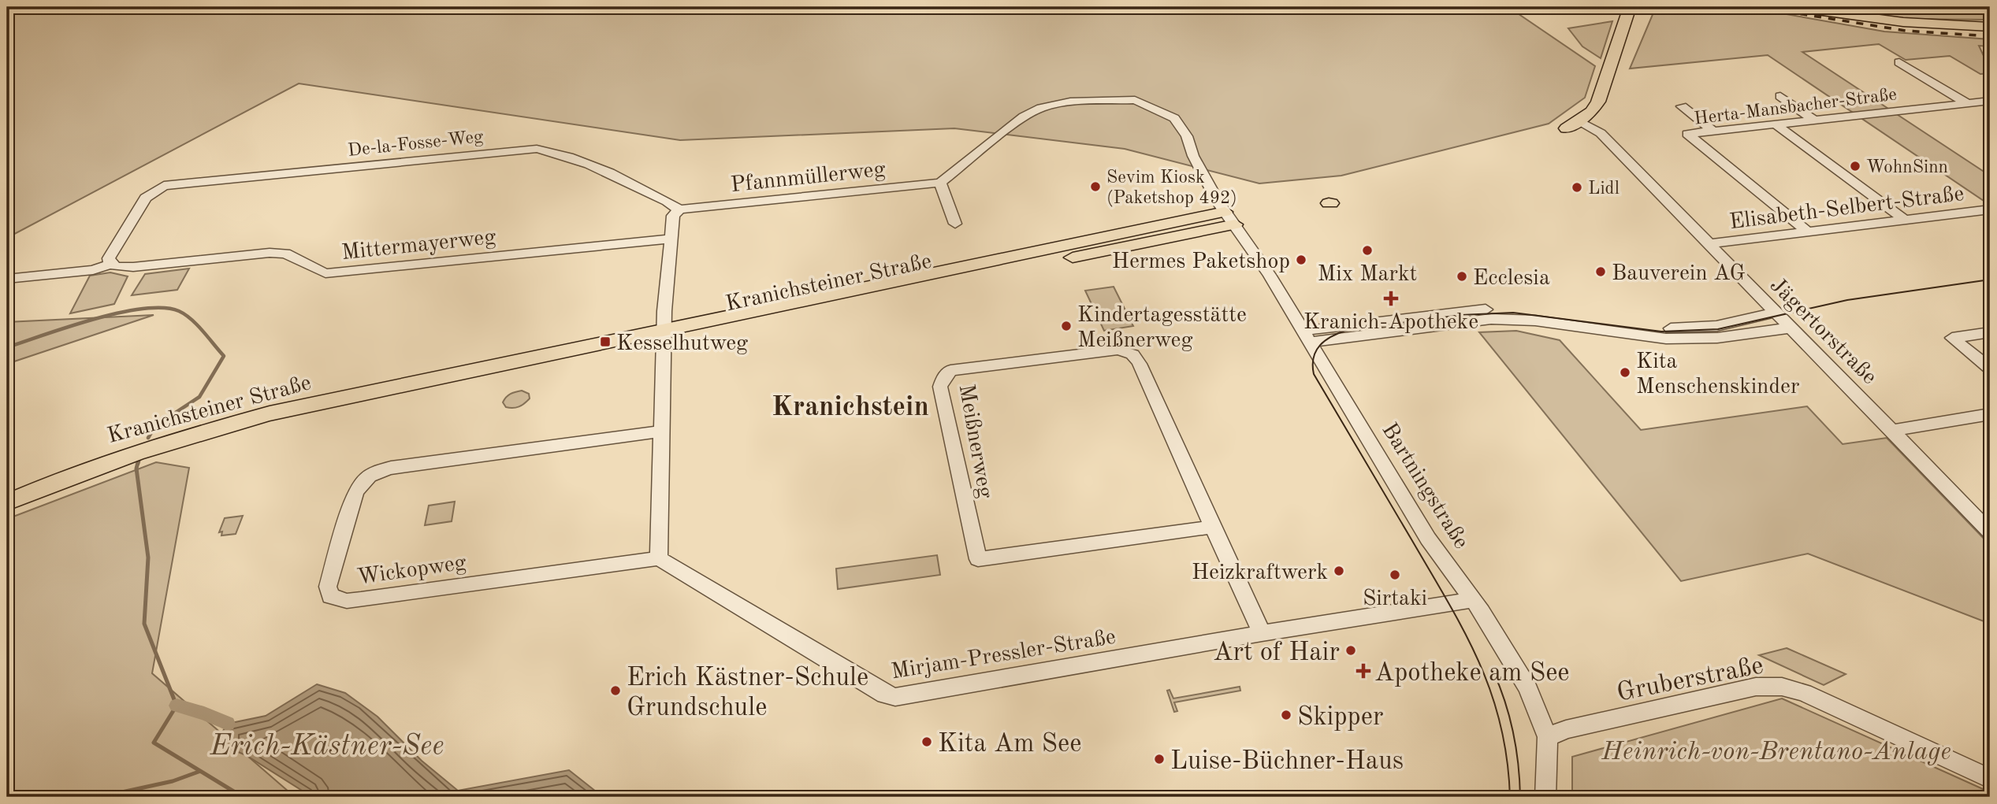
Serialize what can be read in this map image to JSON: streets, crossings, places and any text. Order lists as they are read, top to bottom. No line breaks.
{"streets":{"main road":["Kranichsteiner Straße"],"street":["Herta-Mansbacher-Straße","De-la-Fosse-Weg","Pfannmüllerweg","Elisabeth-Selbert-Straße","Mittermayerweg","Jägertorstraße","Meißnerweg","Bartningstraße","Wickopweg","Mirjam-Pressler-Straße","Gruberstraße"]},"crossings":[["Herta-Mansbacher-Straße","Elisabeth-Selbert-Straße"],["De-la-Fosse-Weg","Pfannmüllerweg"],["De-la-Fosse-Weg","Mittermayerweg"],["Elisabeth-Selbert-Straße","Jägertorstraße"],["Kranichsteiner Straße","Bartningstraße"],["Meißnerweg","Mirjam-Pressler-Straße"],["Bartningstraße","Mirjam-Pressler-Straße"],["Bartningstraße","Gruberstraße"],["Wickopweg","Mirjam-Pressler-Straße"]],"districts":["Kranichstein"],"water":["Erich-Kästner-See"],"parks":["Heinrich-von-Brentano-Anlage"],"places":{"other":["WohnSinn","Sevim Kiosk (Paketshop 492)","Lidl","Mix Markt","Hermes Paketshop","Bauverein AG","Ecclesia","Kindertagesstätte Meißnerweg","Kita Menschenskinder","Heizkraftwerk","Sirtaki","Art of Hair","Erich Kästner-Schule Grundschule","Skipper","Kita Am See","Luise-Büchner-Haus"],"health":["Kranich-Apotheke","Apotheke am See"],"transit":["Kesselhutweg"]}}
